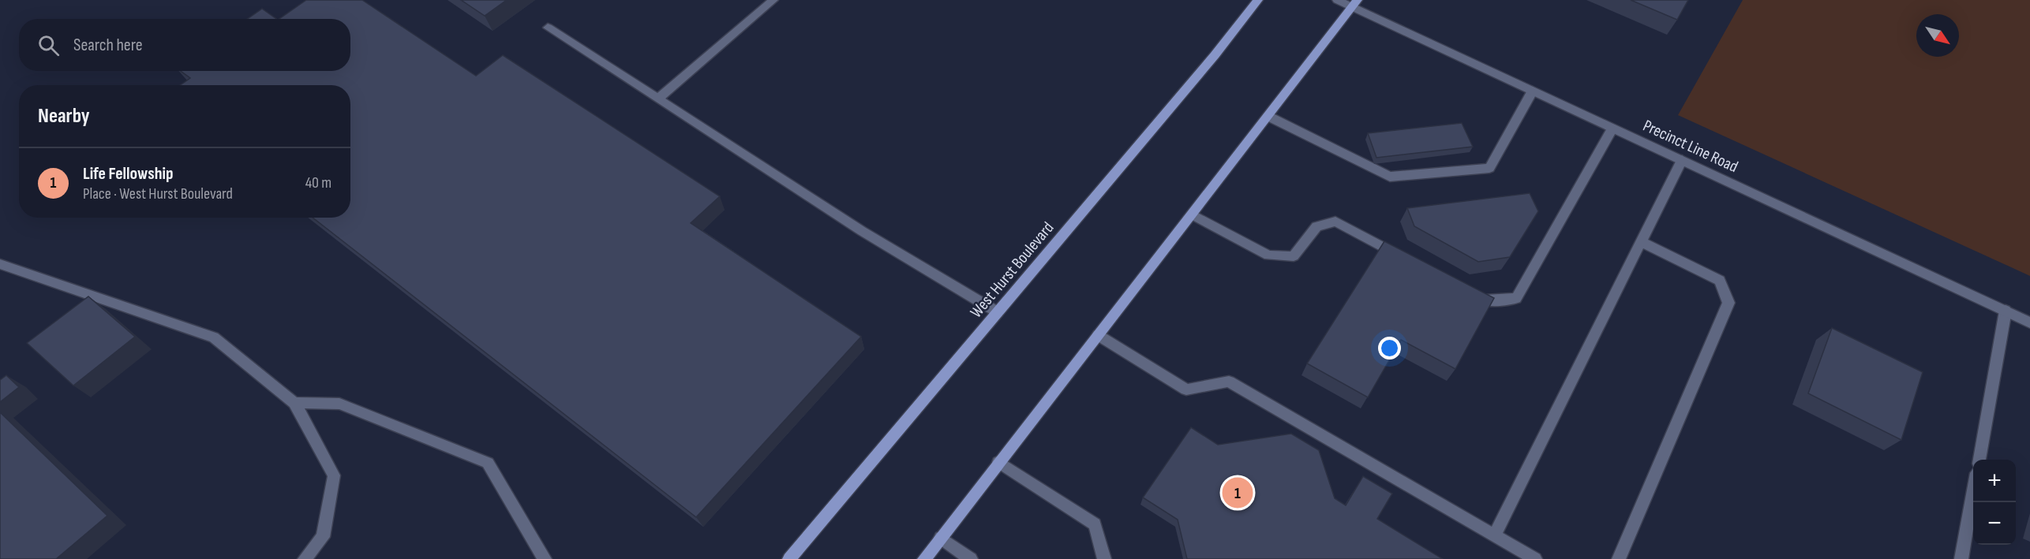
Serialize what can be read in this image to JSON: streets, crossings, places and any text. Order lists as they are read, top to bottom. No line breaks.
{"streets":{"main road":["Precinct Line Road","West Hurst Boulevard"]},"north":"bottom right","page":{"search":"Search here","heading":"Nearby","list":[{"mark":"1","name":"Life Fellowship","note":"Place · West Hurst Boulevard","value":"40 m"}],"map_buttons":["+","−"],"pins":"1"}}
